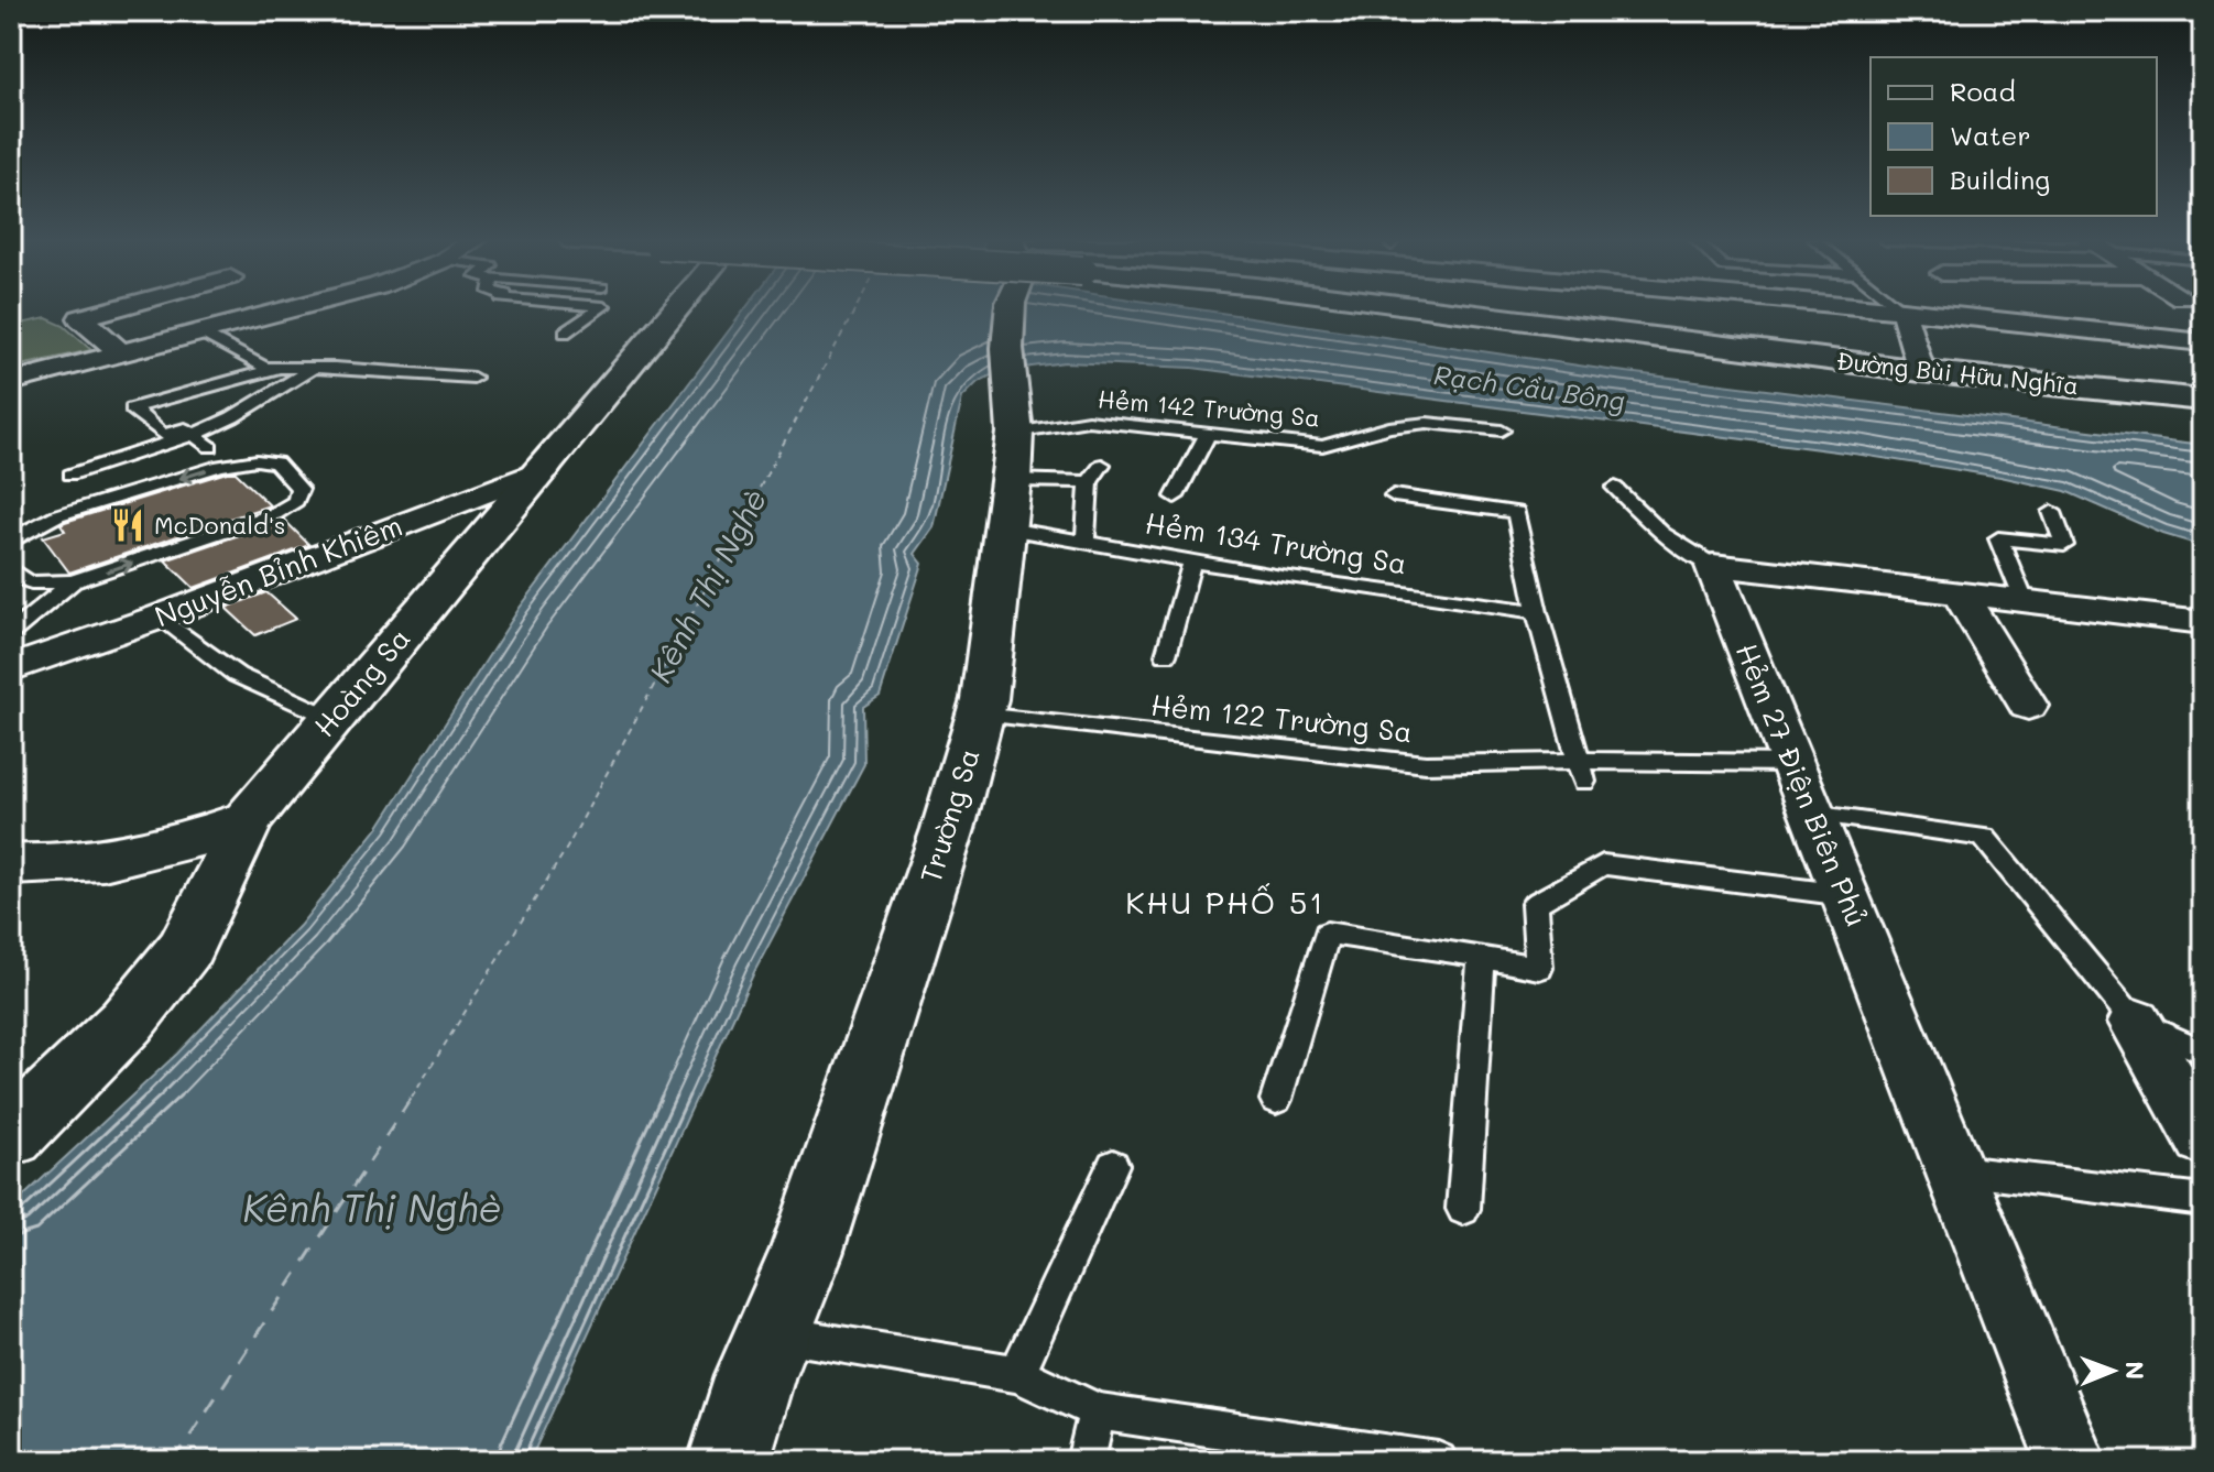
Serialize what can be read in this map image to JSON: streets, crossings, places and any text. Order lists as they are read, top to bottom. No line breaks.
{"streets":{"street":["Đường Bùi Hữu Nghĩa","Nguyễn Bỉnh Khiêm","Hoàng Sa","Hẻm 27 Điện Biên Phủ","Trường Sa"],"lane":["Hẻm 142 Trường Sa","Hẻm 134 Trường Sa","Hẻm 122 Trường Sa"]},"crossings":[["Hẻm 142 Trường Sa","Hẻm 134 Trường Sa"],["Hẻm 142 Trường Sa","Trường Sa"],["Hẻm 134 Trường Sa","Trường Sa"],["Nguyễn Bỉnh Khiêm","Hoàng Sa"],["Hẻm 122 Trường Sa","Hẻm 27 Điện Biên Phủ"],["Hẻm 122 Trường Sa","Trường Sa"]],"districts":["KHU PHỐ 51"],"water":["Rạch Cầu Bông","Kênh Thị Nghè"],"places":{"restaurant":["McDonald's"]},"legend":["Road","Water","Building"],"north":"right"}
